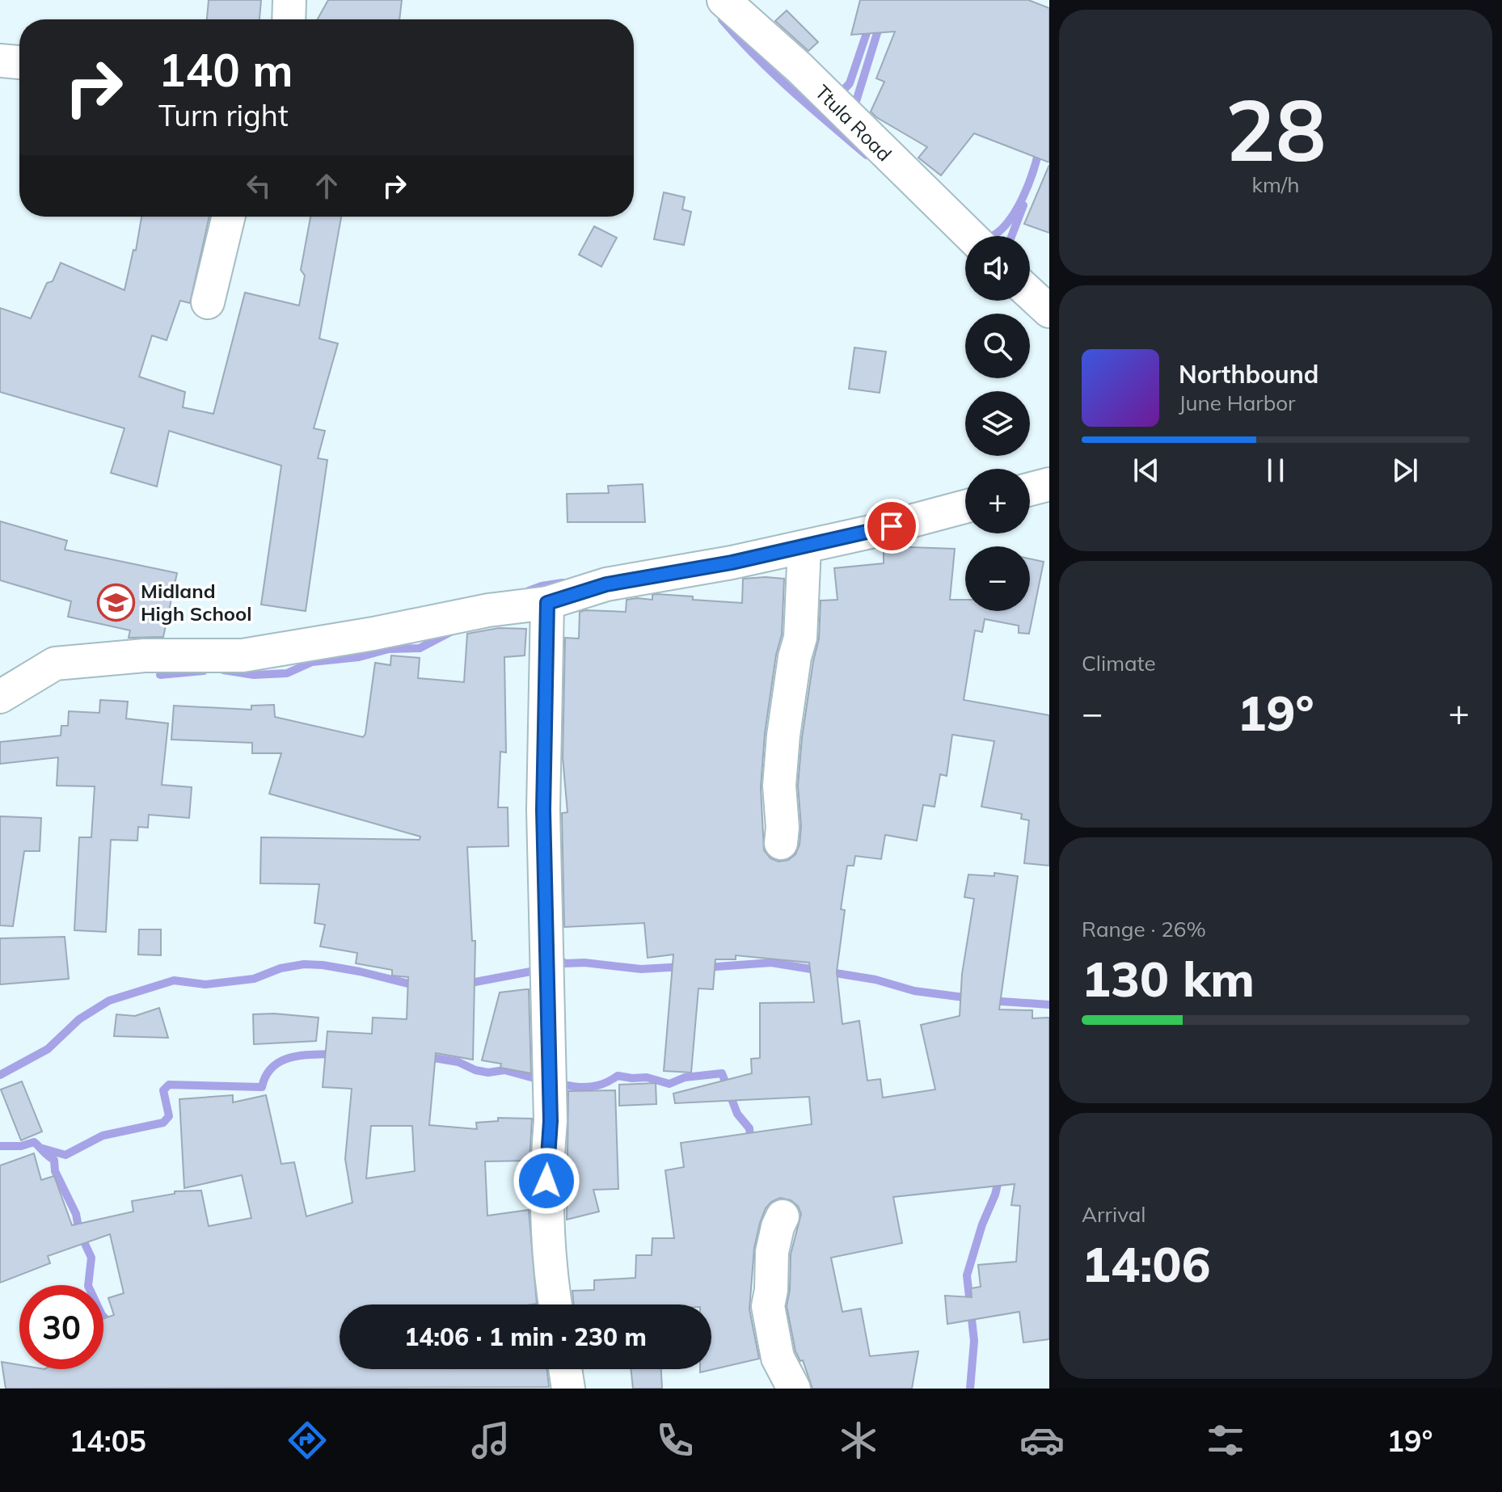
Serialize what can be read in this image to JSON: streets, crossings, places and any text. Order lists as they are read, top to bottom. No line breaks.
{"streets":{"street":["Ttula Road"]},"places":{"school or university":["Midland High School"]},"page":{"tile":[["28","km/h"],"Climate",["Range · 26%","130 km"],["Arrival","14:06"]],"turn":["140 m","Turn right"],"map_buttons":["+","−"],"song":["Northbound","June Harbor"],"heat":["−","19°","+"],"limit":"30","trip":"14:06 · 1 min · 230 m","tabs":["14:05","19°"]}}
